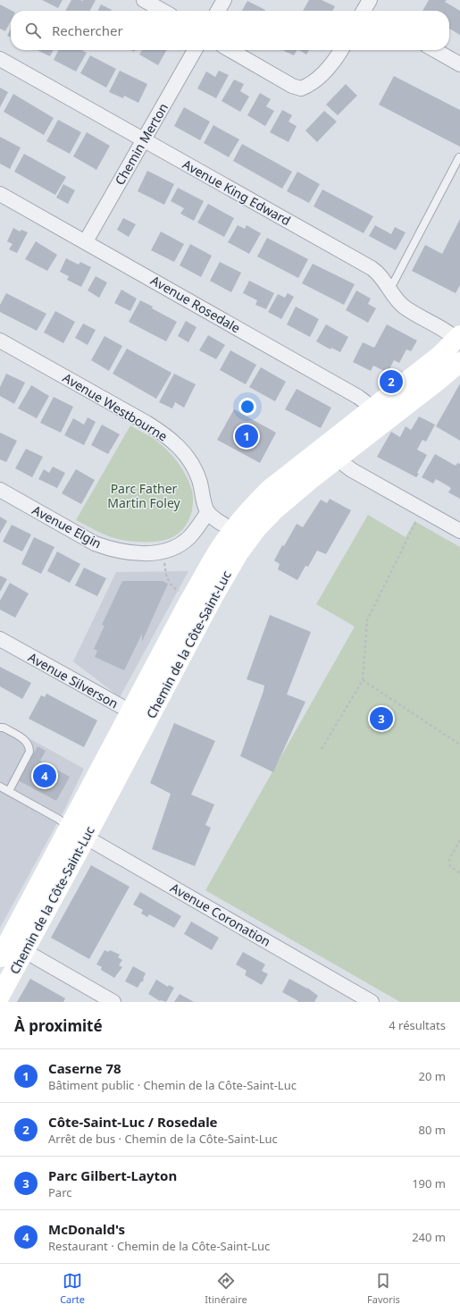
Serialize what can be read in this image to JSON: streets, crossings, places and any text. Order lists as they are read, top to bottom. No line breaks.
{"streets":{"main road":["Chemin de la Côte-Saint-Luc"],"street":["Chemin Merton","Avenue King Edward","Avenue Rosedale","Avenue Westbourne","Avenue Elgin","Avenue Silverson","Avenue Coronation"]},"crossings":[["Chemin Merton","Avenue King Edward"],["Chemin Merton","Avenue Rosedale"],["Avenue King Edward","Chemin de la Côte-Saint-Luc"],["Avenue Rosedale","Chemin de la Côte-Saint-Luc"],["Avenue Westbourne","Avenue Elgin"],["Chemin de la Côte-Saint-Luc","Avenue Silverson"],["Chemin de la Côte-Saint-Luc","Avenue Coronation"]],"parks":["Parc Father Martin Foley"],"page":{"search":"Rechercher","pins":["2","1","3","4"],"heading":["À proximité","4 résultats"],"list":[{"mark":"1","name":"Caserne 78","note":"Bâtiment public · Chemin de la Côte-Saint-Luc","value":"20 m"},{"mark":"2","name":"Côte-Saint-Luc / Rosedale","note":"Arrêt de bus · Chemin de la Côte-Saint-Luc","value":"80 m"},{"mark":"3","name":"Parc Gilbert-Layton","note":"Parc","value":"190 m"},{"mark":"4","name":"McDonald's","note":"Restaurant · Chemin de la Côte-Saint-Luc","value":"240 m"}],"nav":["Carte","Itinéraire","Favoris"]}}
